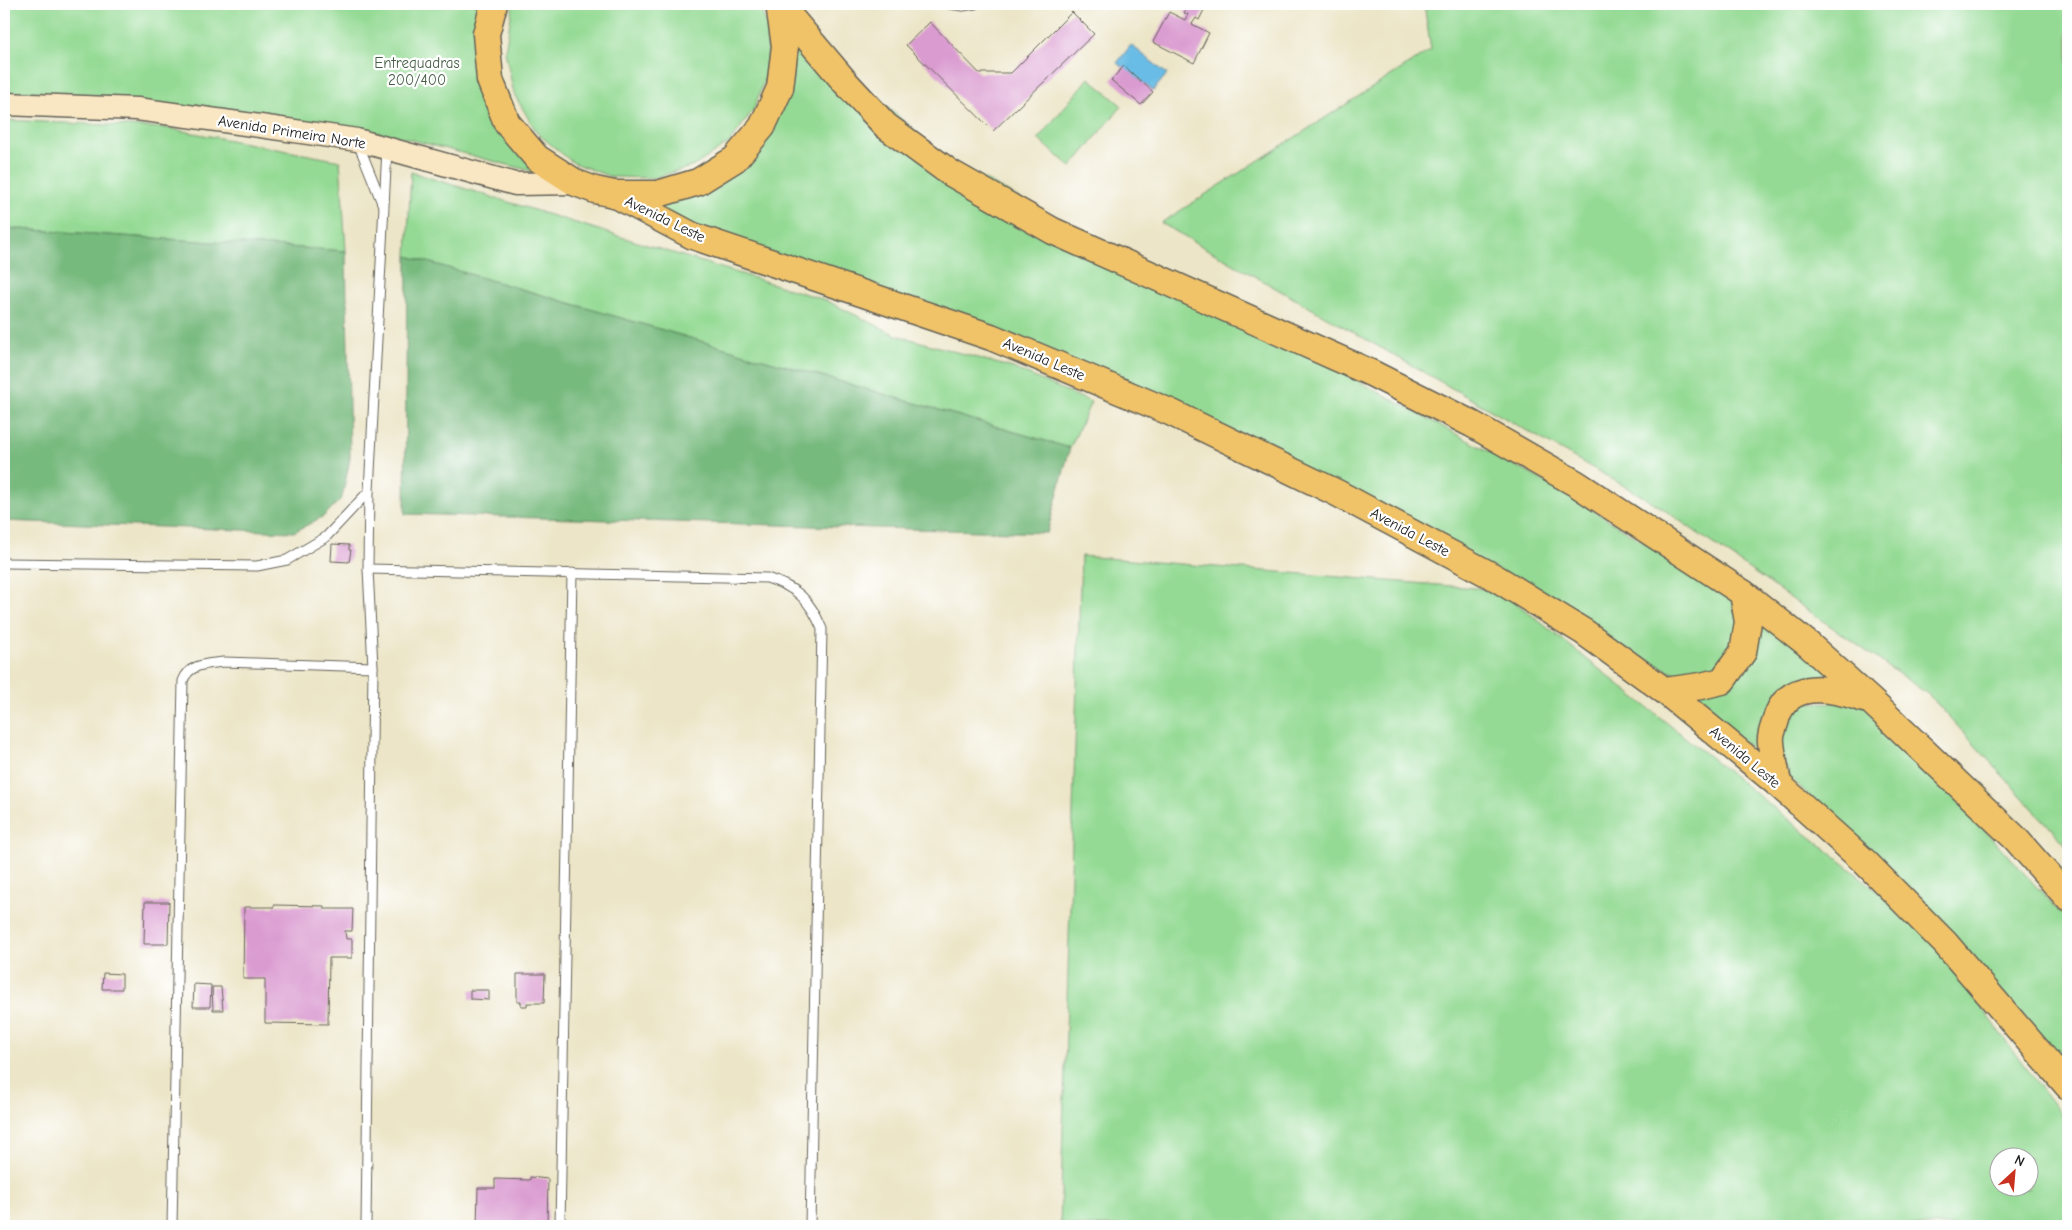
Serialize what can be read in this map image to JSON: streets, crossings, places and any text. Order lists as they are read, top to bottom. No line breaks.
{"streets":{"main road":["Avenida Primeira Norte","Avenida Leste"]},"parks":["Entrequadras 200/400"],"north":"top right"}
